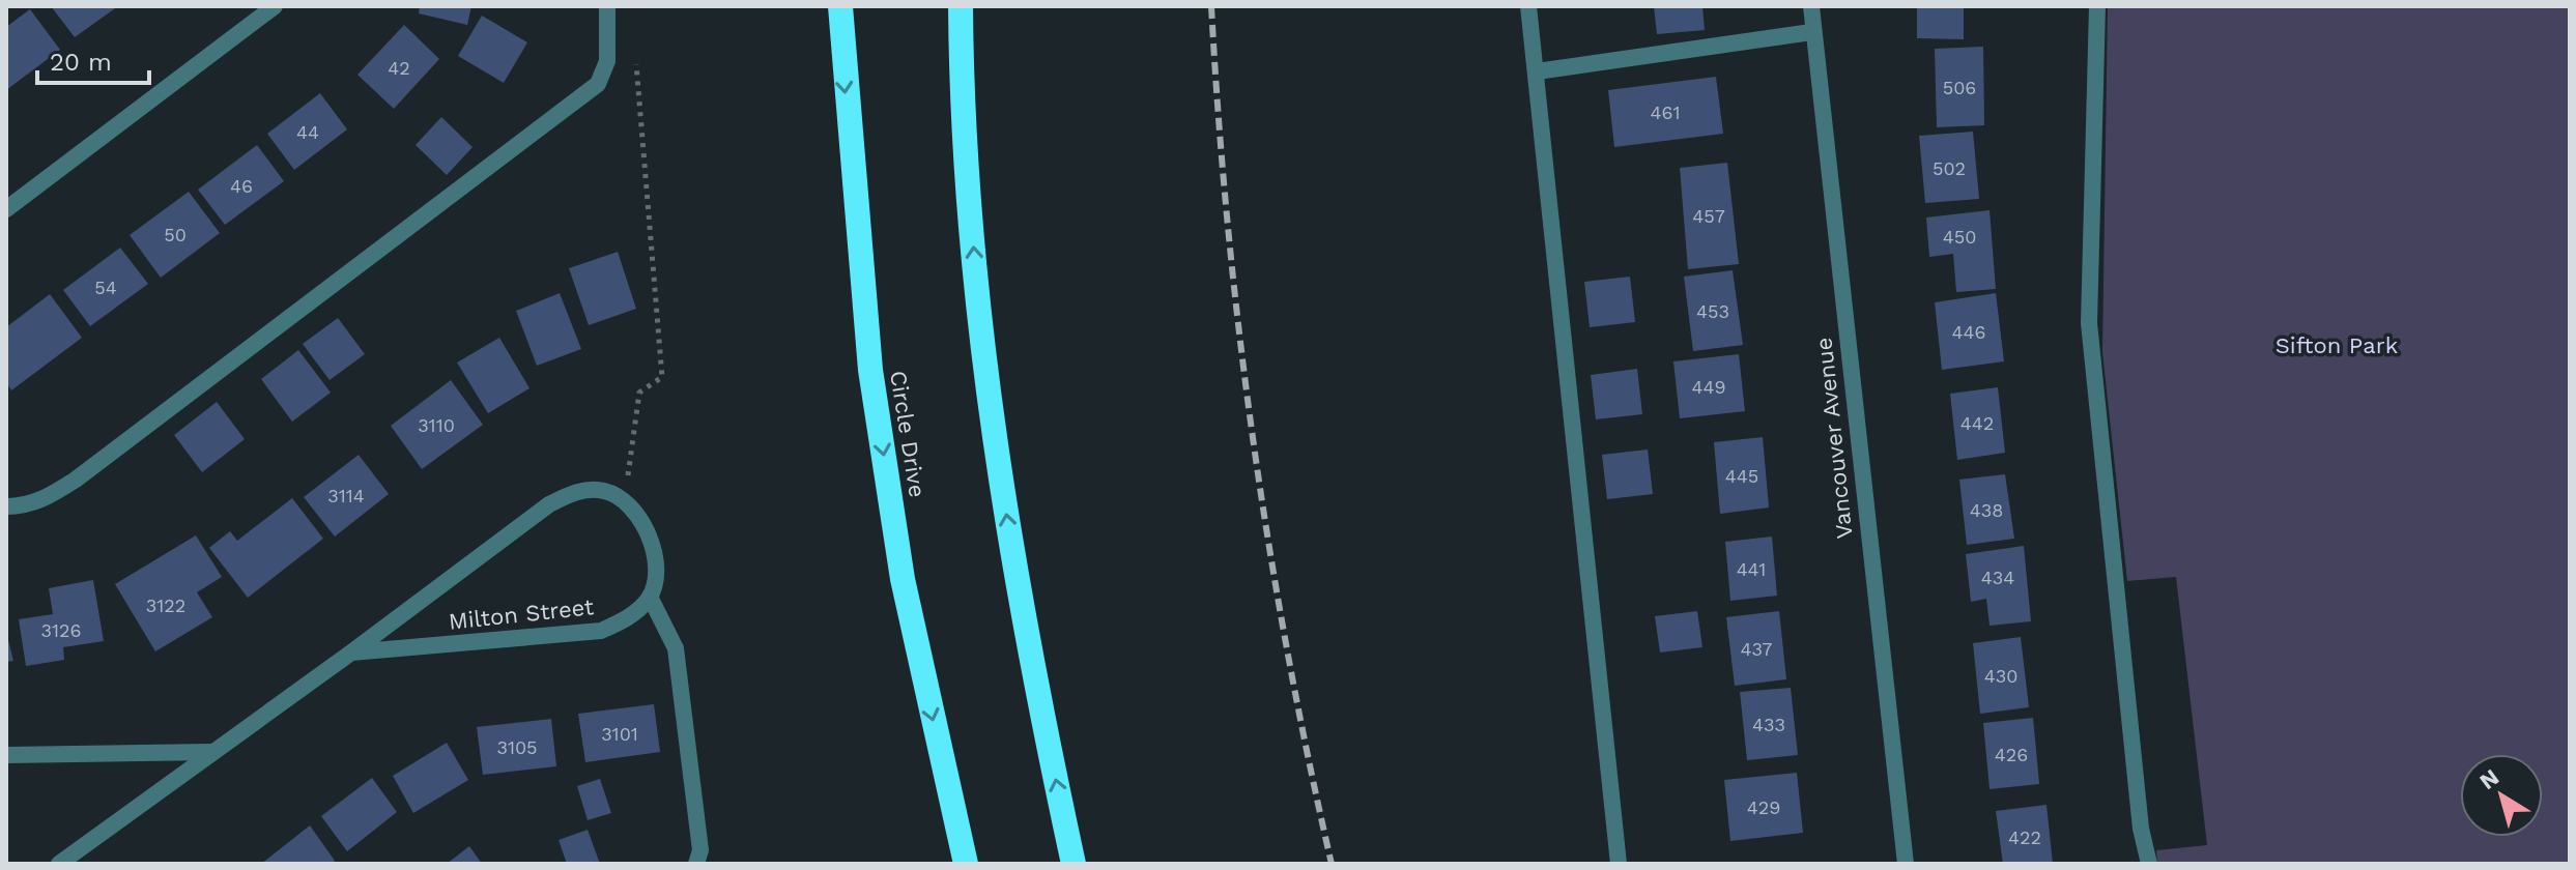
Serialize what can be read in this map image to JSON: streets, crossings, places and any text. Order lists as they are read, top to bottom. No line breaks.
{"streets":{"highway":["Circle Drive"],"street":["Vancouver Avenue","Milton Street"]},"parks":["Sifton Park"],"house_numbers":["42","506","461","44","502","46","457","50","450","54","453","446","449","442","3110","445","3114","438","441","434","3122","3126","437","430","433","3101","3105","426","429","422"],"scale_bar":"20 m","north":"top left"}
